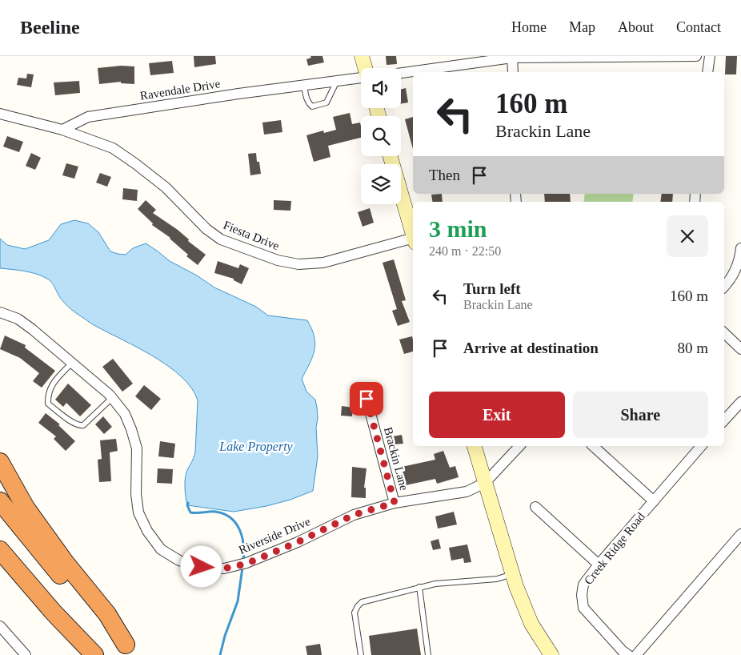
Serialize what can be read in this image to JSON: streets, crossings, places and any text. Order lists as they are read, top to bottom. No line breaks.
{"streets":{"street":["Ravendale Drive","Fiesta Drive","Brackin Lane","Riverside Drive","Creek Ridge Road"]},"crossings":[["Ravendale Drive","Fiesta Drive"],["Brackin Lane","Riverside Drive"]],"water":["Lake Property"],"page":{"header":"Beeline","nav":["Home","Map","About","Contact"],"turn":["160 m","Brackin Lane"],"then":"Then","heading":["3 min","240 m · 22:50"],"list":[{"name":"Turn left","note":"Brackin Lane","value":"160 m"},{"name":"Arrive at destination","value":"80 m"}],"buttons":["Exit","Share"]}}
